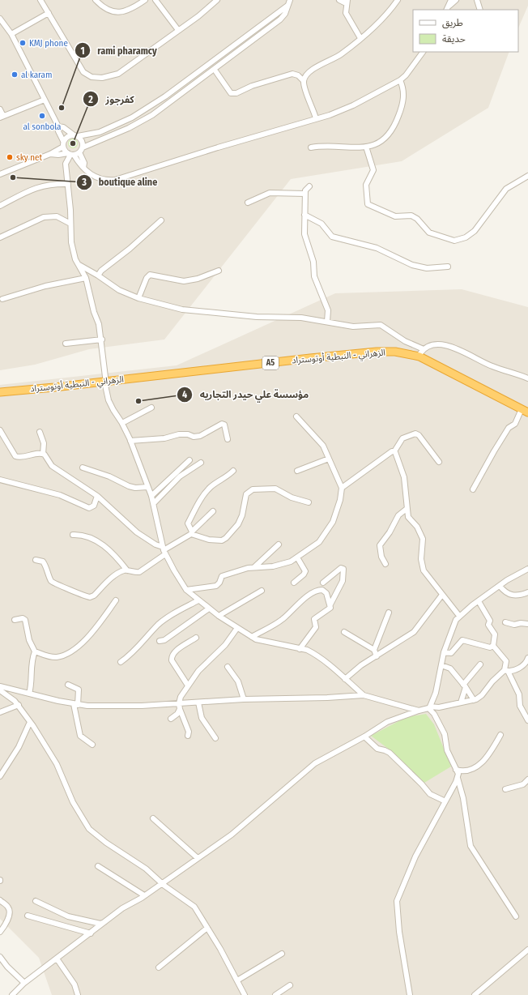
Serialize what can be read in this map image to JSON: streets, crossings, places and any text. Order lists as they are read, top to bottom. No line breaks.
{"streets":{"highway":["الزهراني - النبطية أوتوستراد","A5"]},"places":["KMJ phone","al karam","rami pharamcy","al sonbola","كفرجوز","sky net","boutique aline","مؤسسة علي حيدر التجاريه"],"legend":["طريق","حديقة"]}
